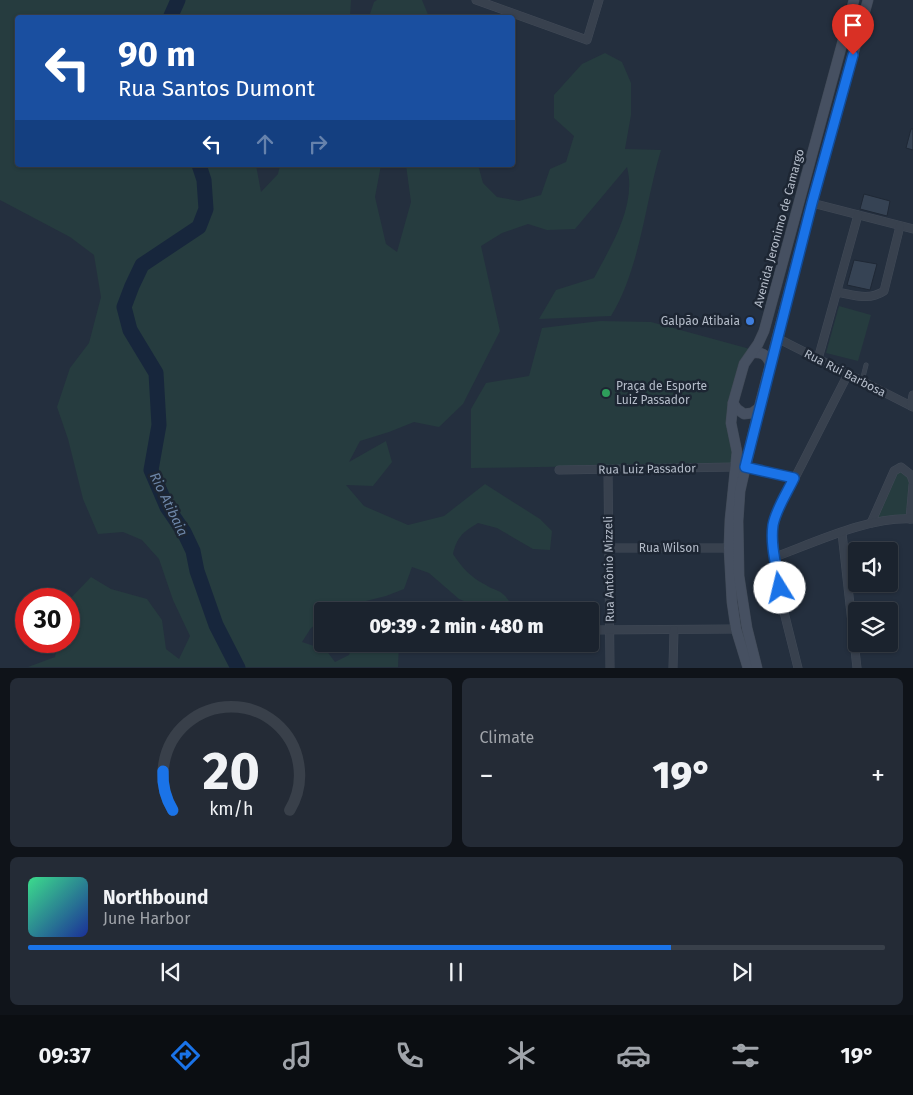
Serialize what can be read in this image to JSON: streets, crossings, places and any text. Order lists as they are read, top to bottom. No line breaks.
{"streets":{"main road":["Avenida Jeronimo de Camargo"],"street":["Rua Rui Barbosa","Rua Luiz Passador","Rua Wilson","Rua Antônio Mizzeli"]},"crossings":[["Avenida Jeronimo de Camargo","Rua Luiz Passador"],["Avenida Jeronimo de Camargo","Rua Wilson"],["Rua Luiz Passador","Rua Antônio Mizzeli"],["Rua Wilson","Rua Antônio Mizzeli"]],"water":["Rio Atibaia"],"places":["Galpão Atibaia","Praça de Esporte Luiz Passador"],"page":{"turn":["90 m","Rua Santos Dumont"],"limit":"30","trip":"09:39 · 2 min · 480 m","tile":"Climate","heat":["−","19°","+"],"song":["Northbound","June Harbor"],"tabs":["09:37","19°"],"gauge":["20","km/h"]}}
